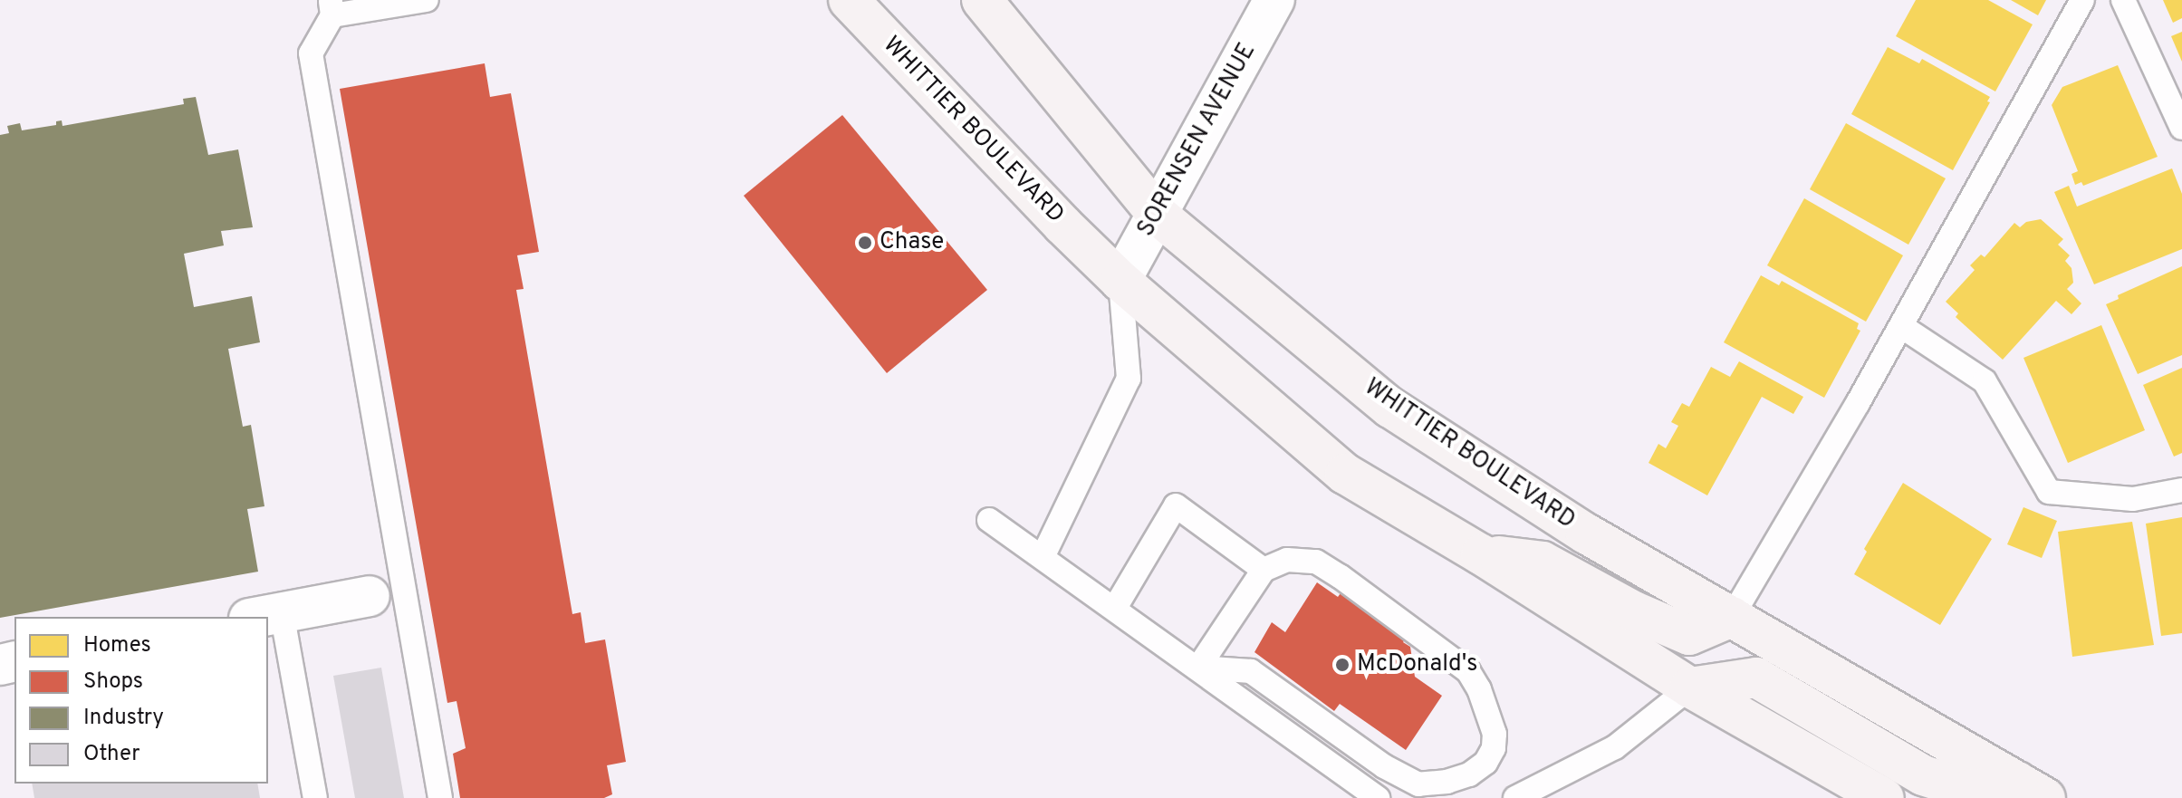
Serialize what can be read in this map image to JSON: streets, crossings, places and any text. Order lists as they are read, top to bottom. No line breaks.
{"streets":{"main road":["WHITTIER BOULEVARD"],"street":["SORENSEN AVENUE"]},"crossings":[["WHITTIER BOULEVARD","SORENSEN AVENUE"]],"places":["Chase","McDonald's"],"legend":["Homes","Shops","Industry","Other"]}
